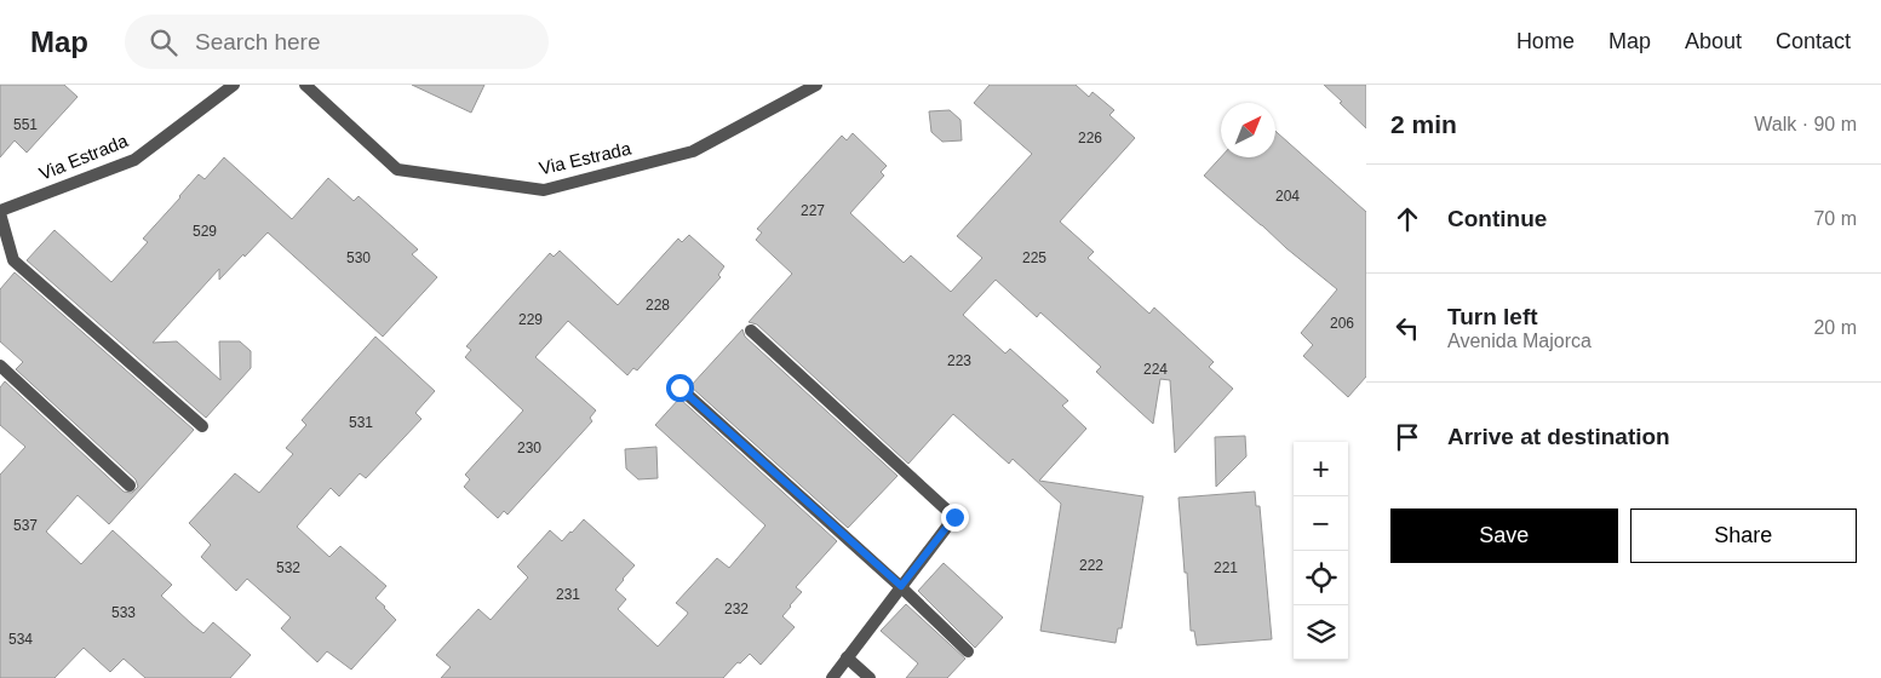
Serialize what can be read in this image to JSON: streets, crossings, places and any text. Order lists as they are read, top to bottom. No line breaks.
{"streets":{"street":["Via Estrada"]},"house_numbers":["551","226","204","227","529","530","225","228","229","206","223","224","531","230","537","222","532","221","231","232","533","534"],"north":"top right","page":{"header":"Map","search":"Search here","nav":["Home","Map","About","Contact"],"heading":["2 min","Walk · 90 m"],"list":[["Continue","70 m"],["Turn left","Avenida Majorca","20 m"],"Arrive at destination"],"map_buttons":["+","−"],"buttons":["Save","Share"]}}
